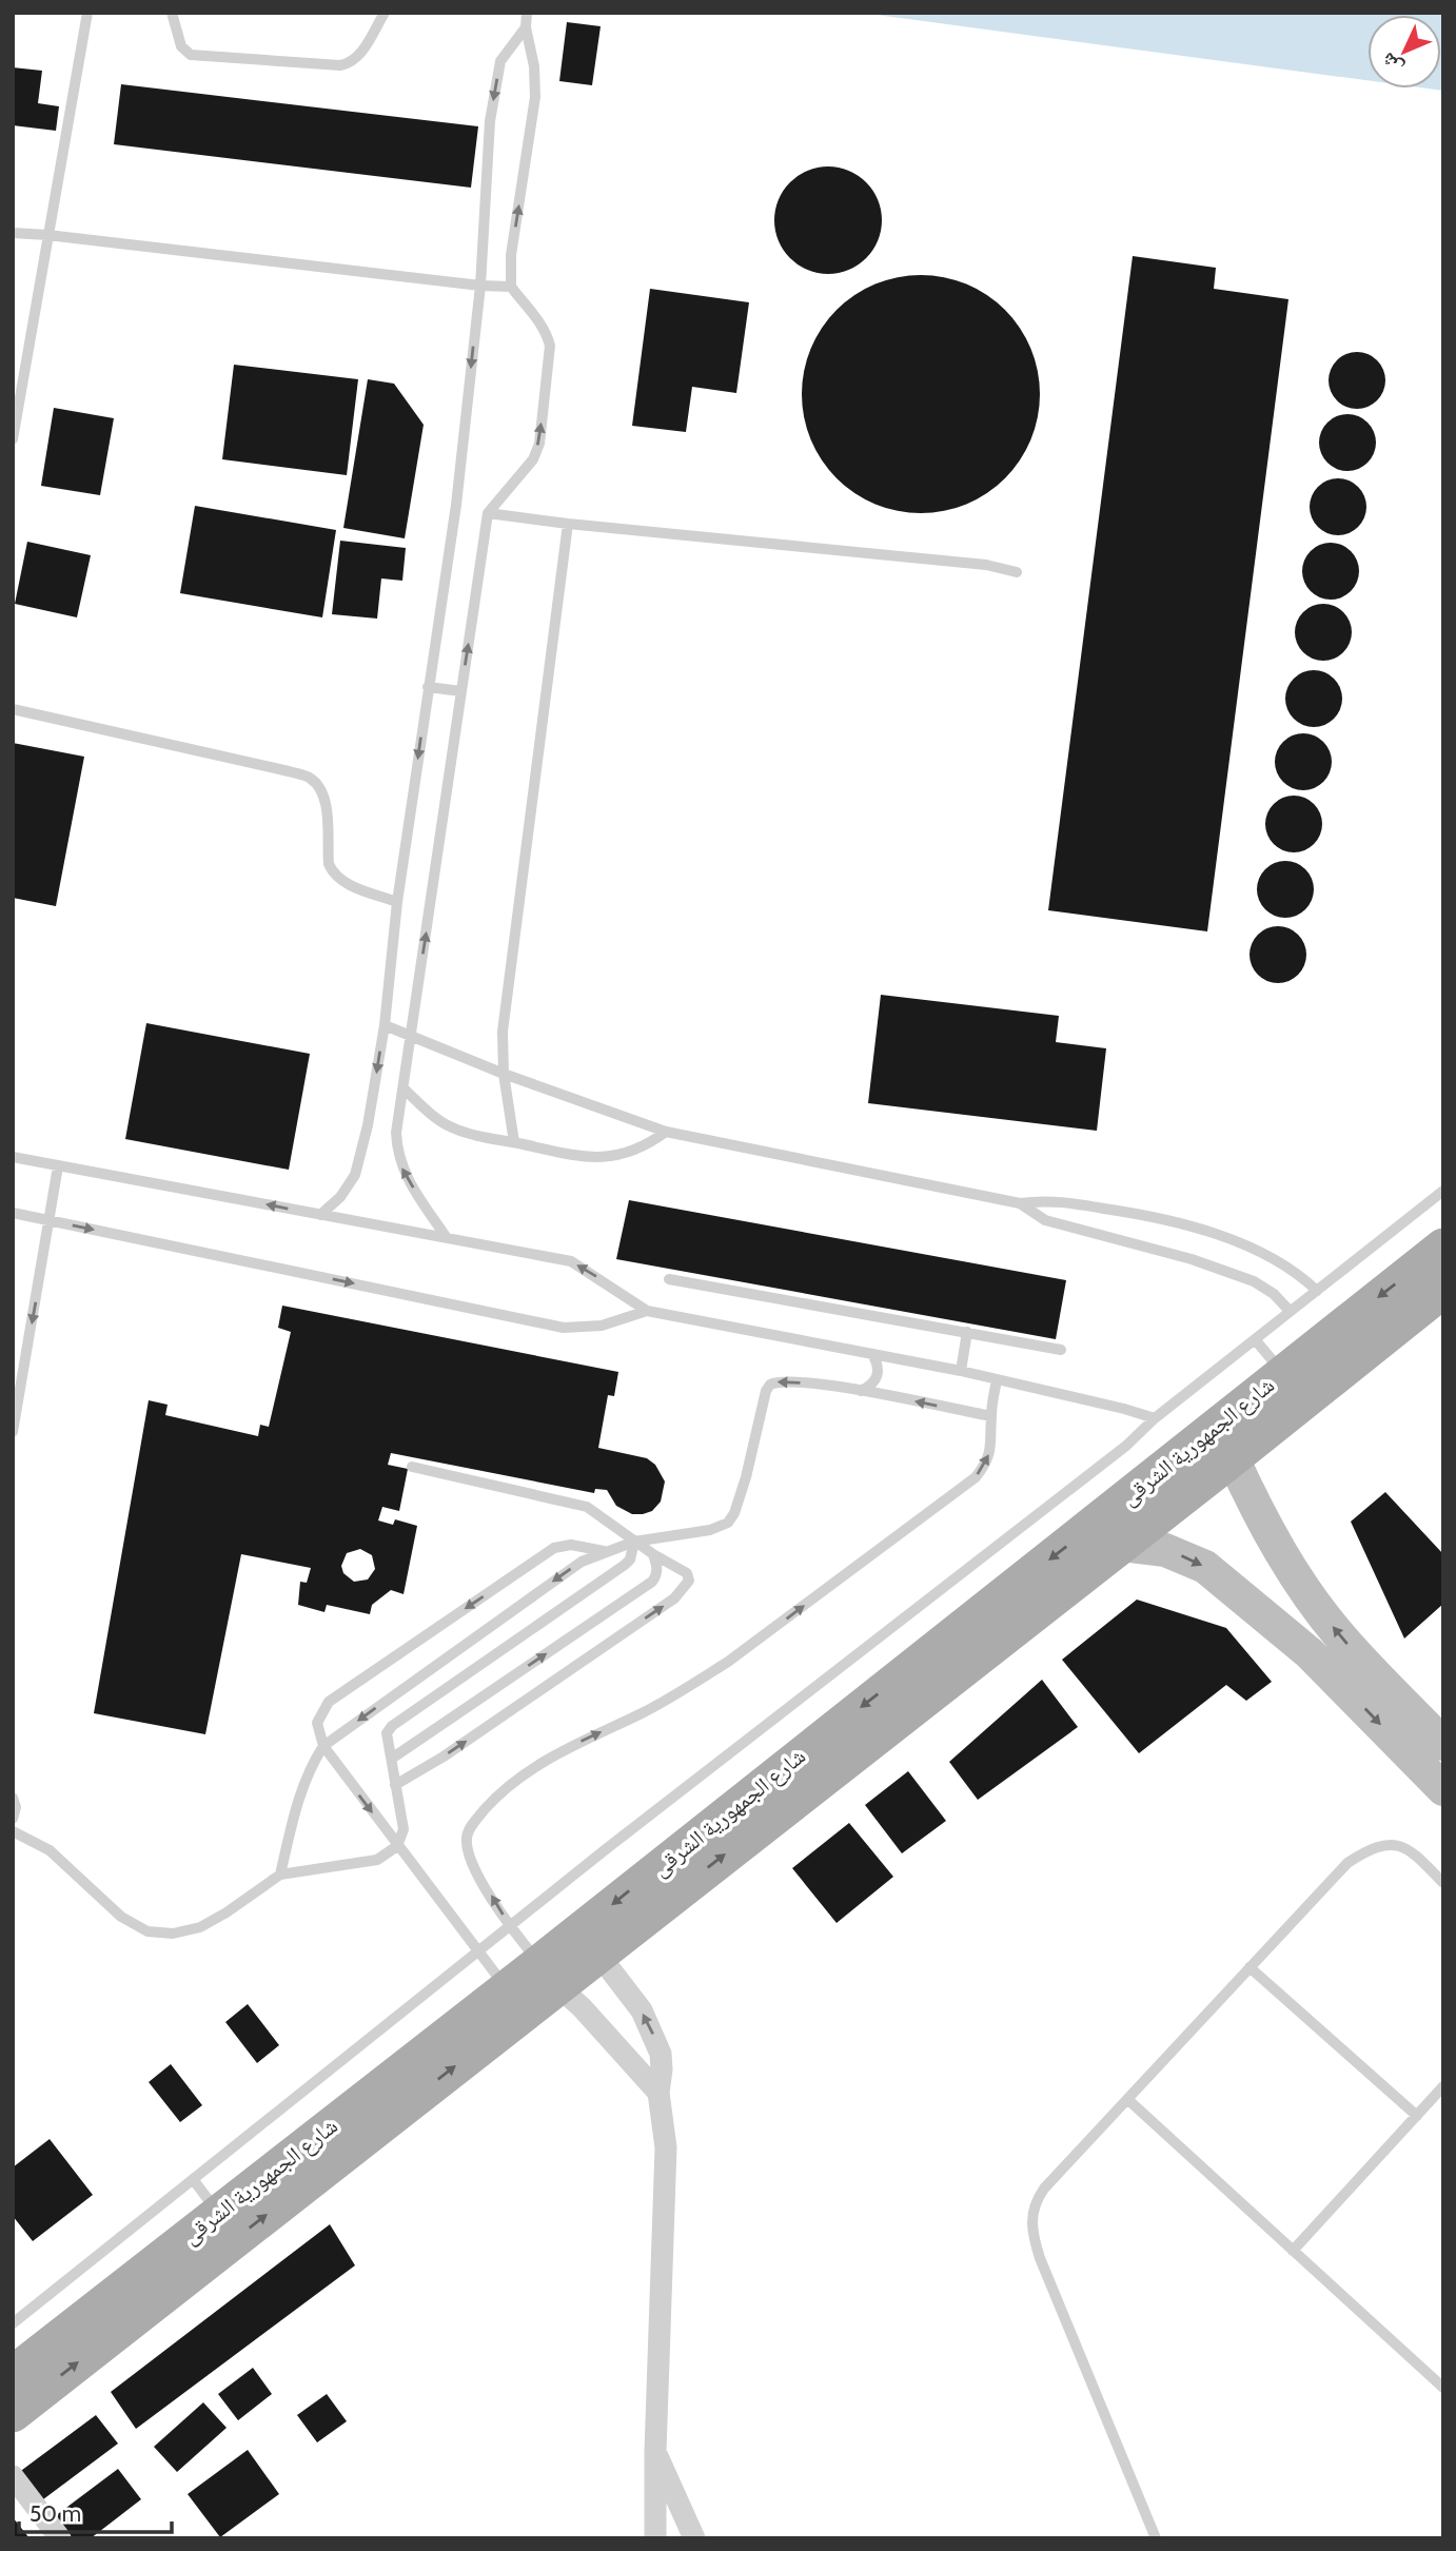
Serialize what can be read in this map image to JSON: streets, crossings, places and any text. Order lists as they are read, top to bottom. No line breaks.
{"streets":{"main road":["شارع الجمهورية الشرقى"]},"scale_bar":"50 m","north":"bottom left"}
